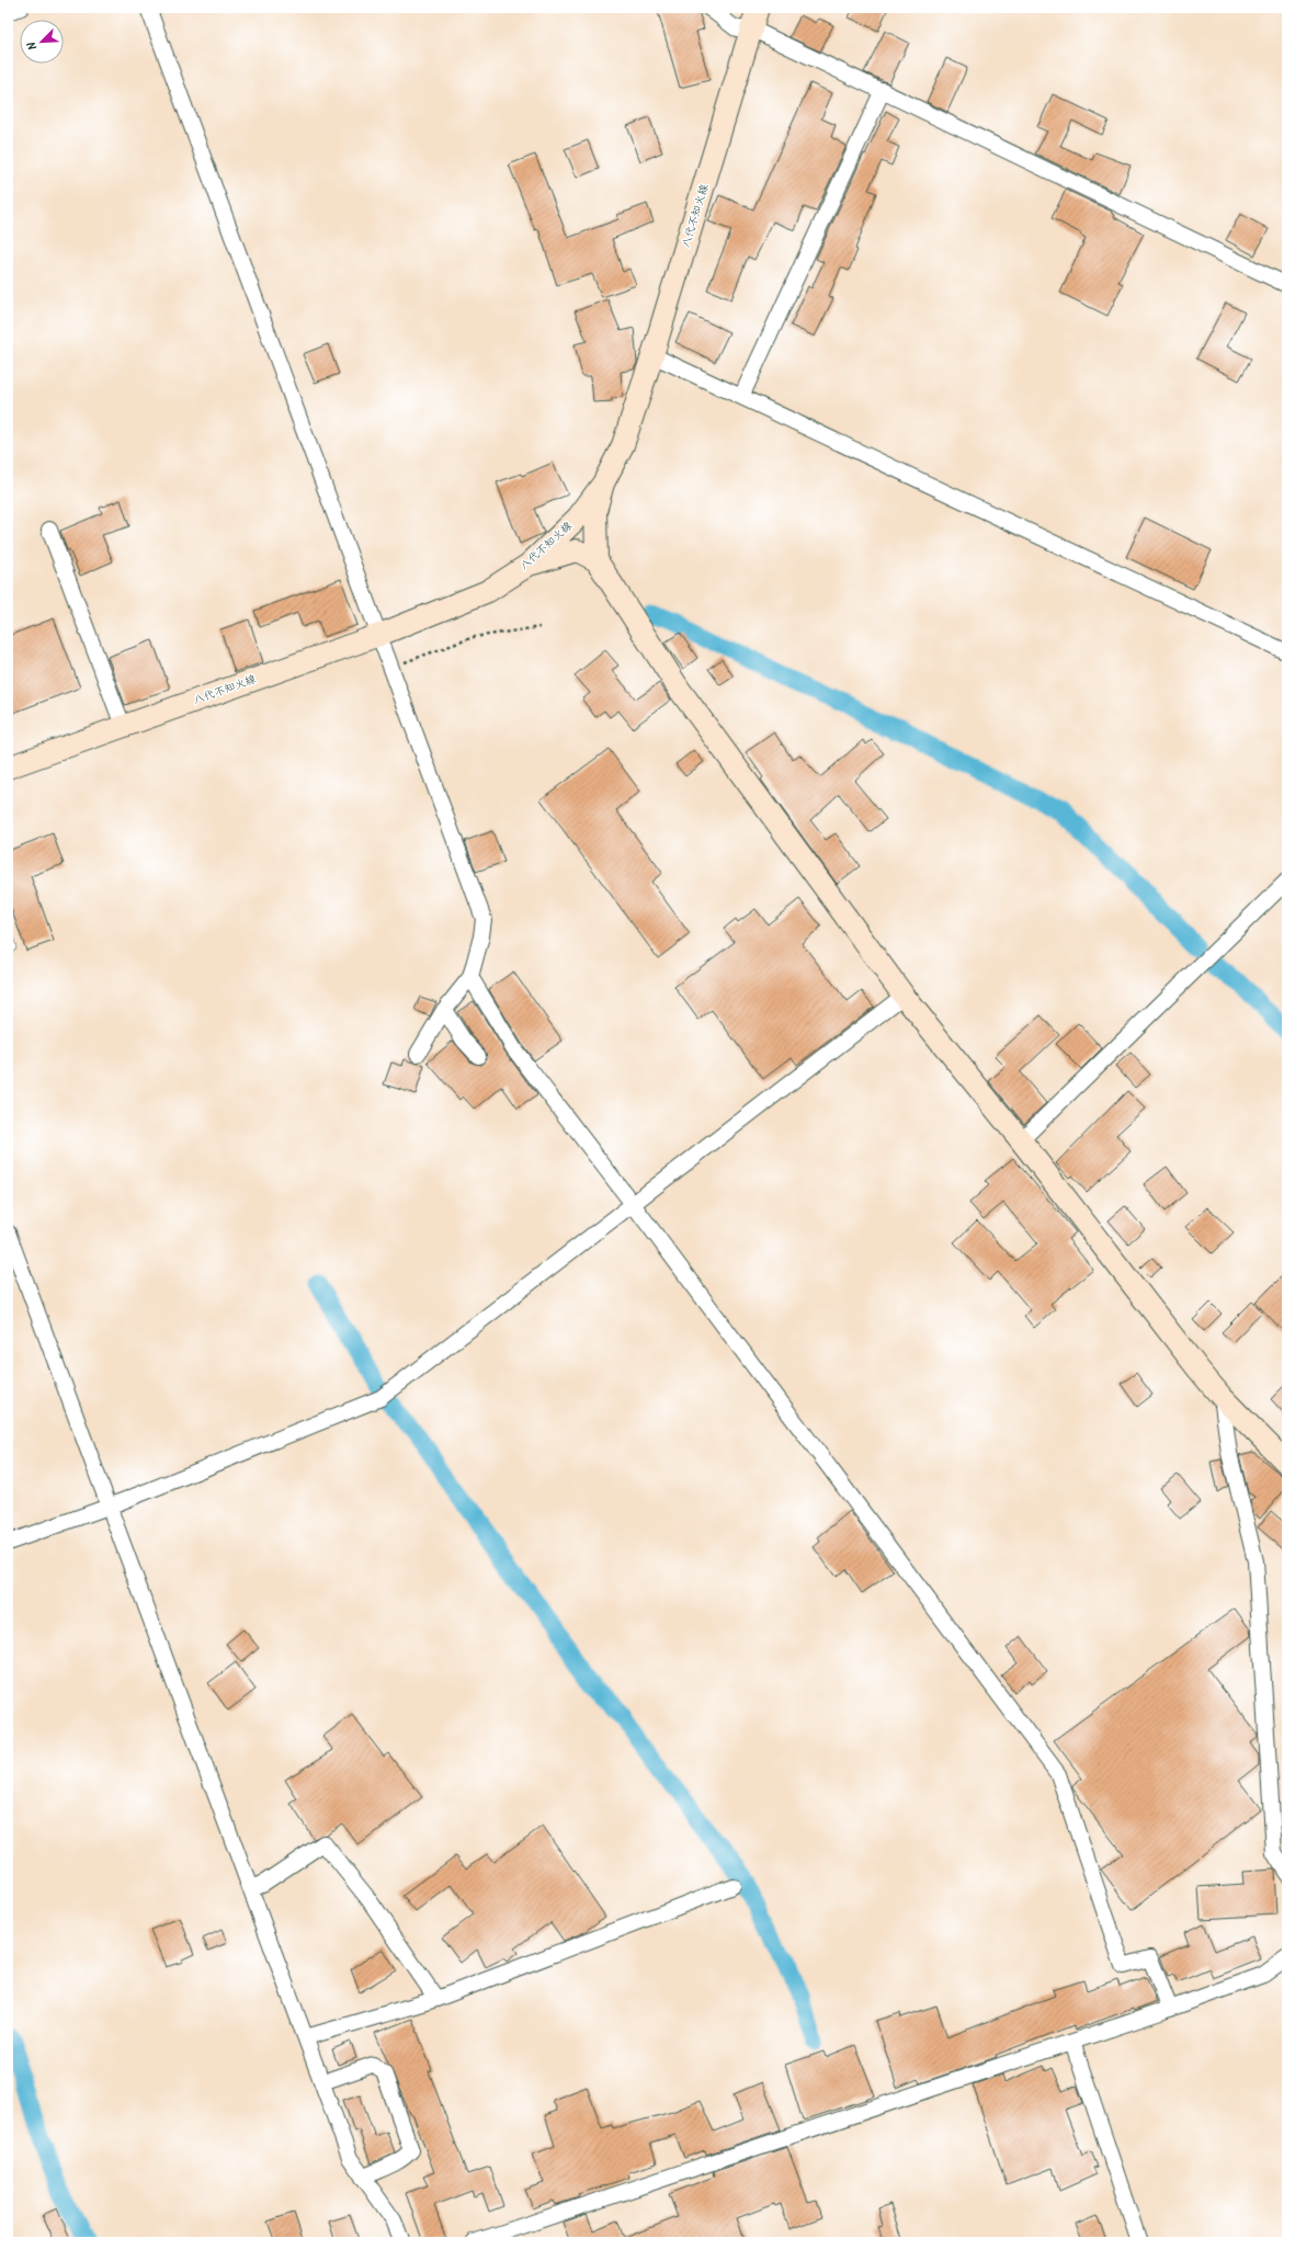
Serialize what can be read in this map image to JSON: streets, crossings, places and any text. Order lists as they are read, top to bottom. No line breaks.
{"streets":{"street":["八代不知火線"]},"north":"bottom left"}
